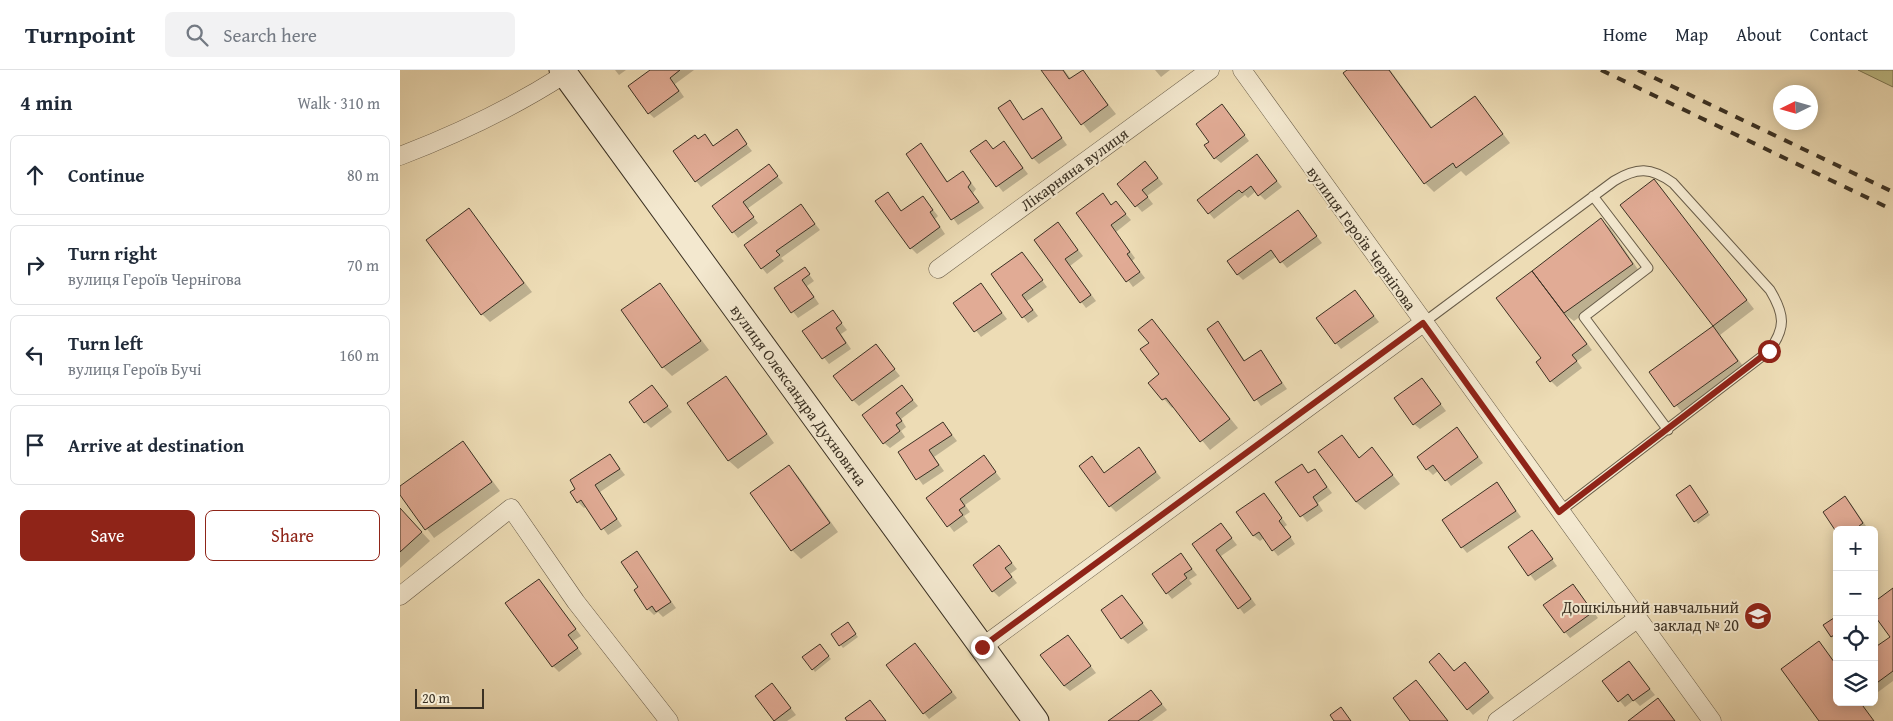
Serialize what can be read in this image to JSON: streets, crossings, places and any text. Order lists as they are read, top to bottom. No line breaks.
{"streets":{"main road":["вулиця Олександра Духновича"],"street":["Лікарняна вулиця","вулиця Героїв Чернігова"]},"places":{"school or university":["Дошкільний навчальний заклад № 20"]},"scale_bar":"20 m","north":"left","page":{"header":"Turnpoint","search":"Search here","nav":["Home","Map","About","Contact"],"heading":["4 min","Walk · 310 m"],"list":[["Continue","80 m"],["Turn right","вулиця Героїв Чернігова","70 m"],["Turn left","вулиця Героїв Бучі","160 m"],"Arrive at destination"],"buttons":["Save","Share"],"map_buttons":["+","−"],"scale":"20 m"}}
